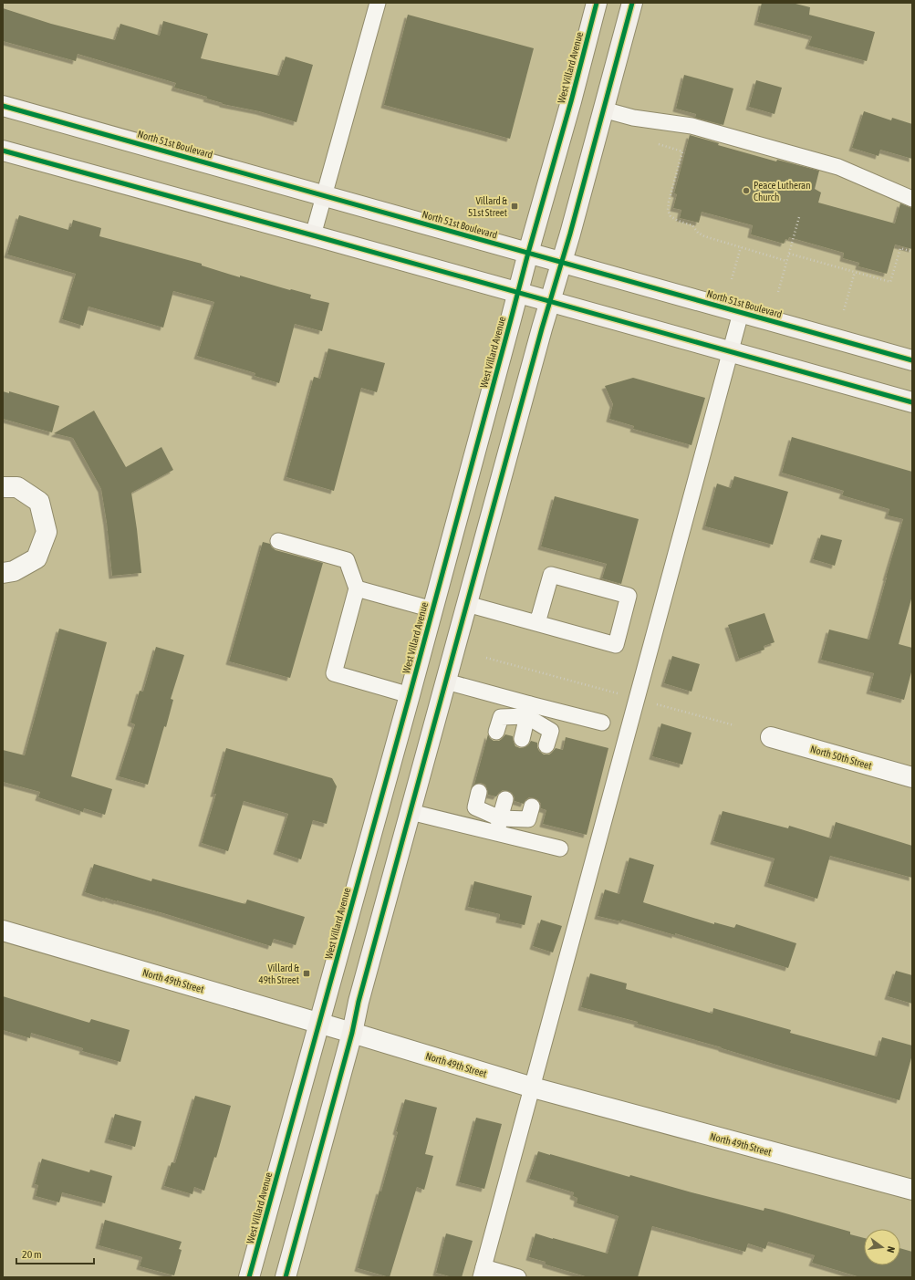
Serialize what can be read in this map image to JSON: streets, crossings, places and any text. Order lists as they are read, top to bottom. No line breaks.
{"streets":{"street":["West Villard Avenue","North 51st Boulevard","North 50th Street","North 49th Street"]},"crossings":[["West Villard Avenue","North 51st Boulevard"],["West Villard Avenue","North 49th Street"]],"places":{"other":["Peace Lutheran Church"],"transit":["Villard & 51st Street","Villard & 49th Street"]},"scale_bar":"20 m","north":"right"}
